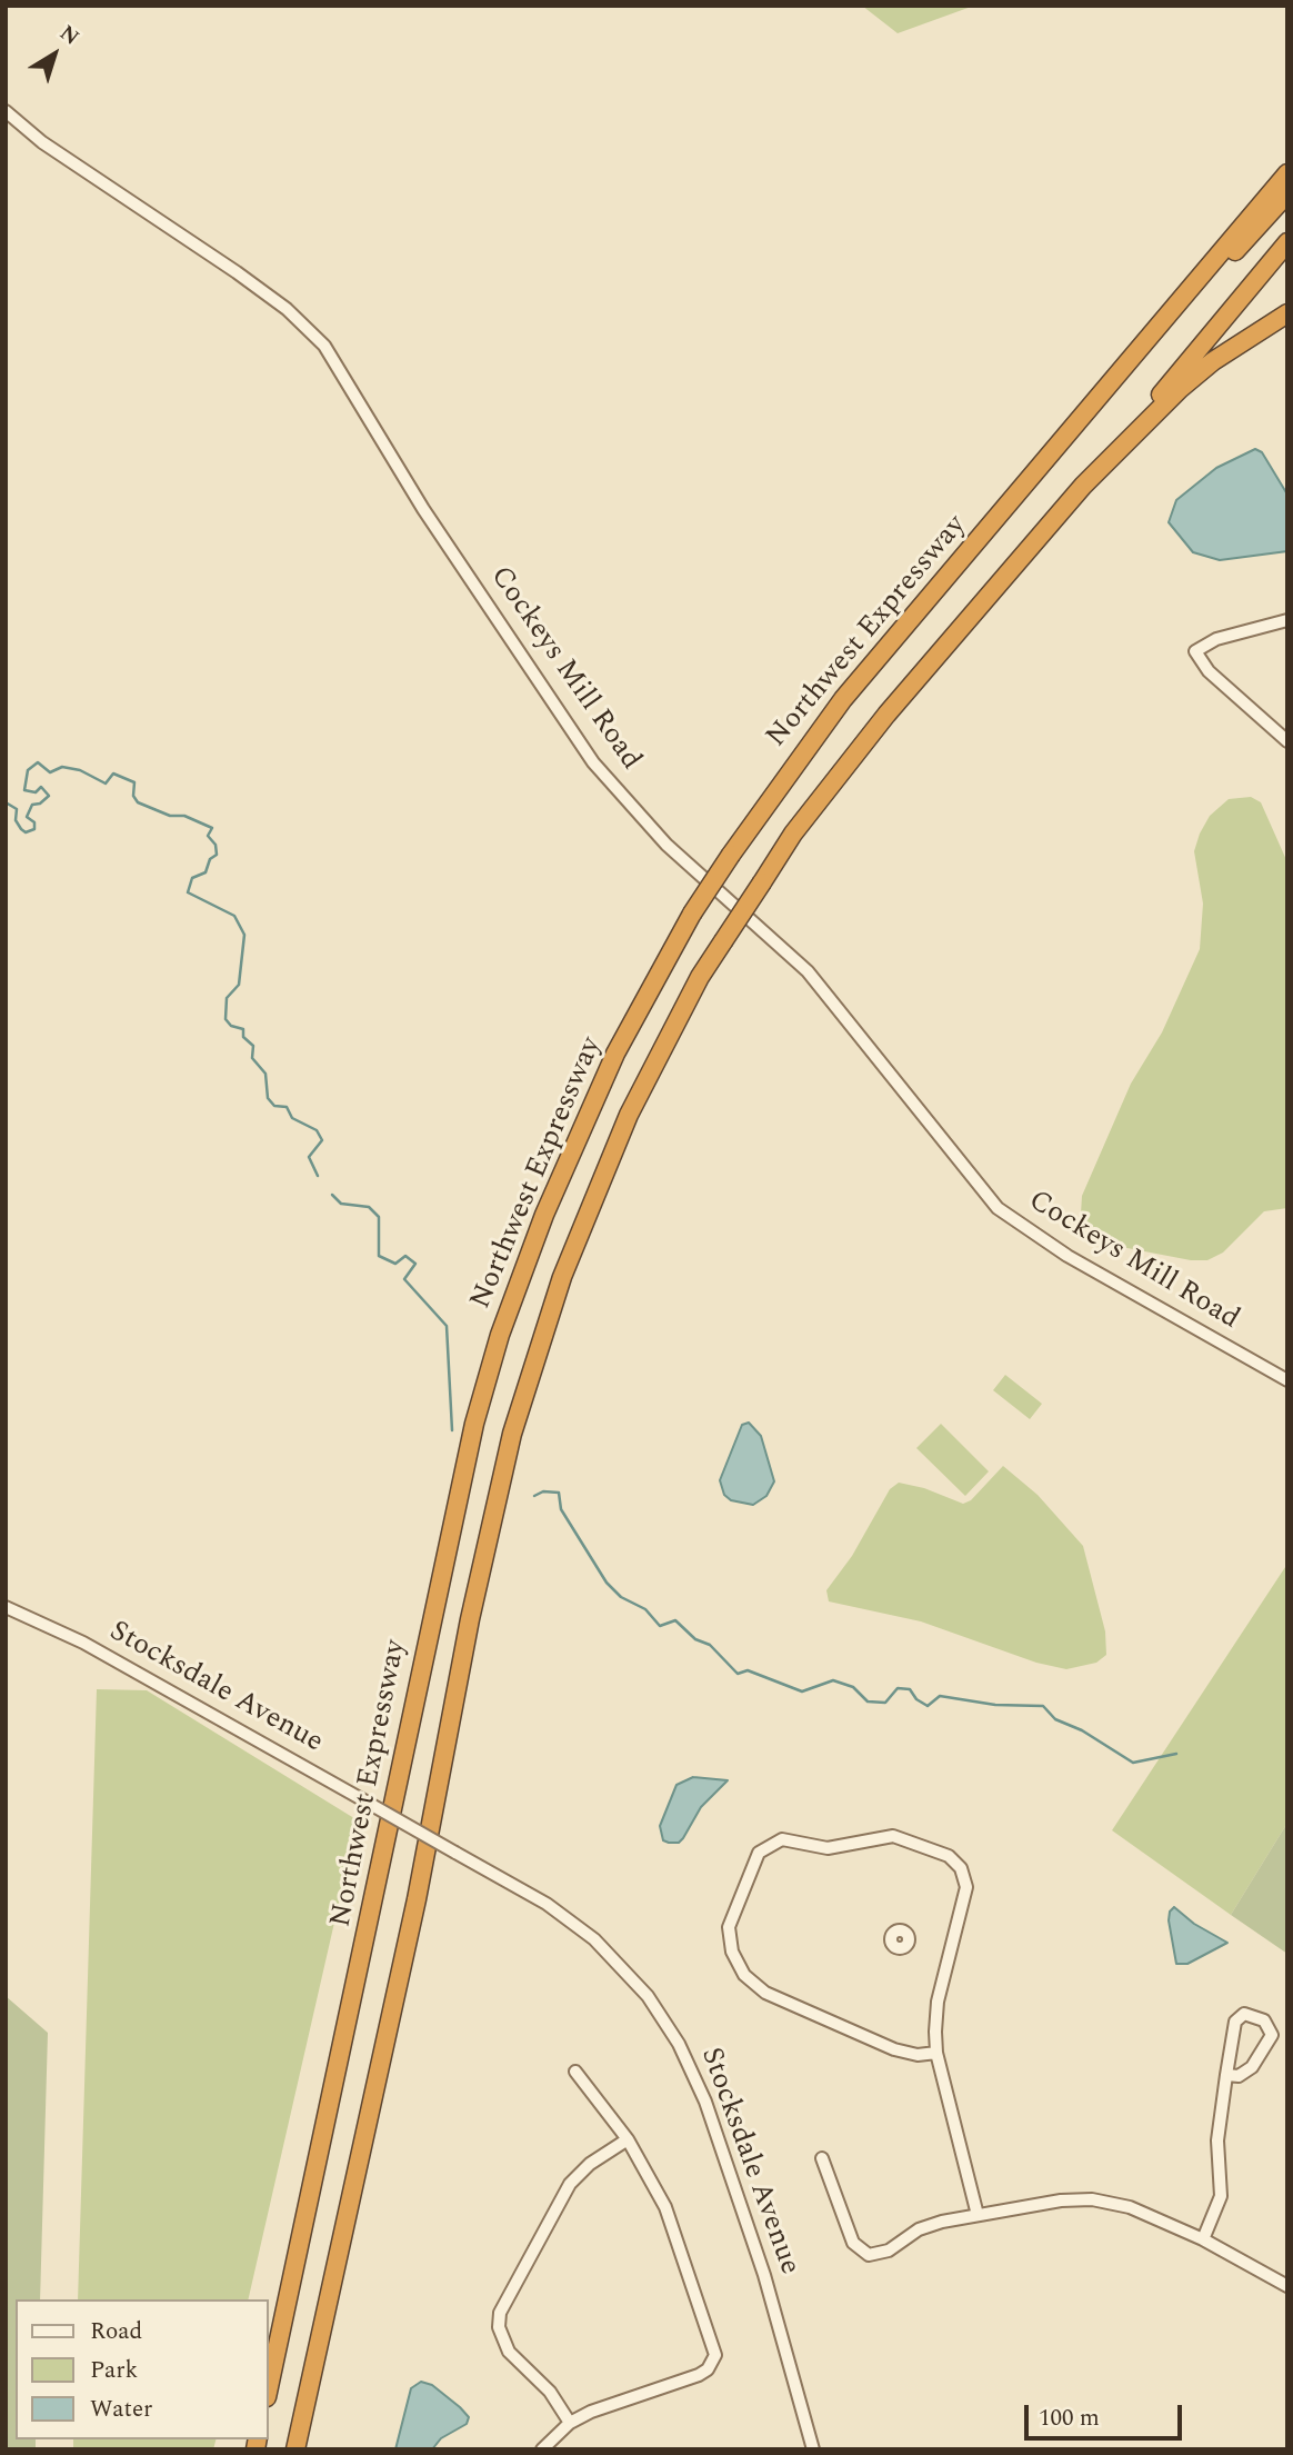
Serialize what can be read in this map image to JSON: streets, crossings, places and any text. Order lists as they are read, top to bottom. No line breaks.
{"streets":{"highway":["Northwest Expressway"],"street":["Cockeys Mill Road","Stocksdale Avenue"]},"legend":["Road","Park","Water"],"scale_bar":"100 m","north":"top right"}
